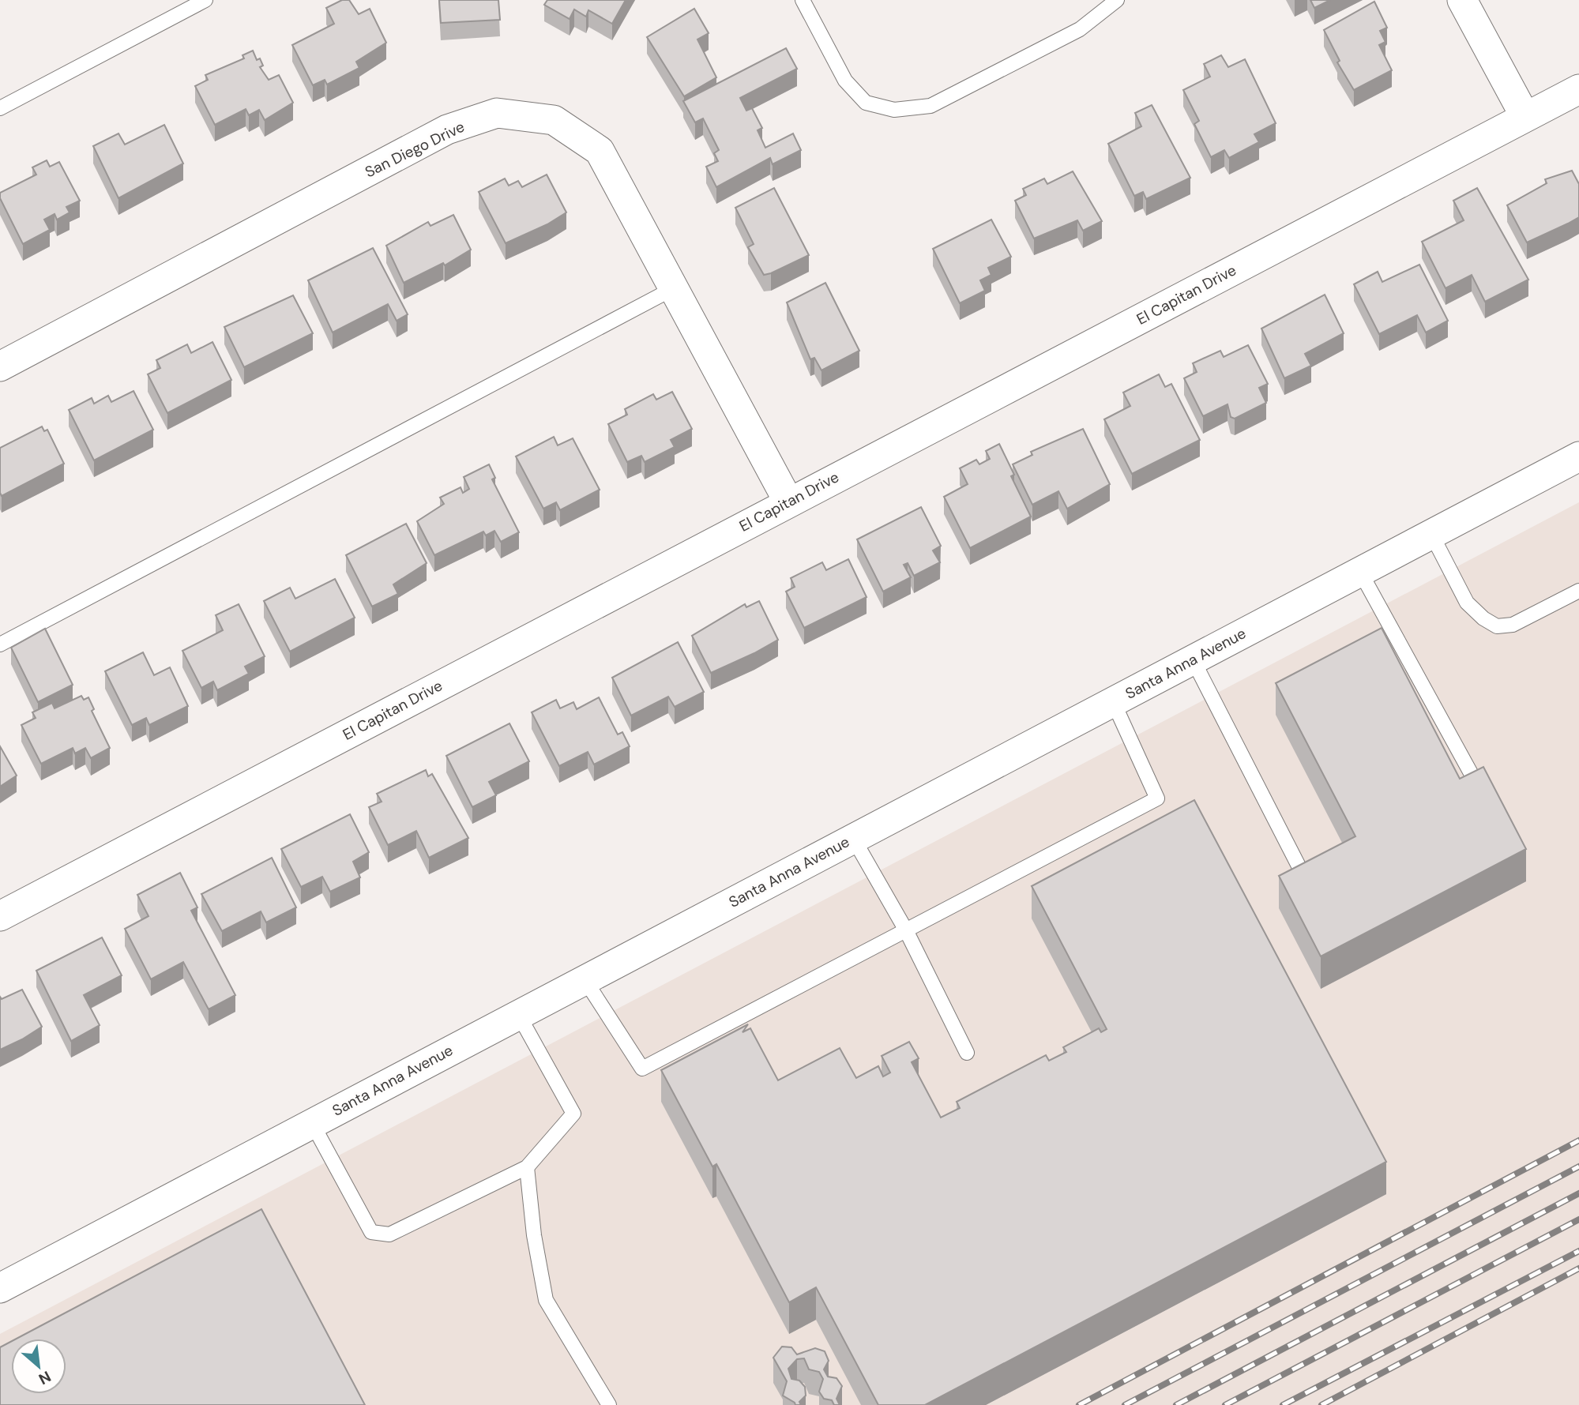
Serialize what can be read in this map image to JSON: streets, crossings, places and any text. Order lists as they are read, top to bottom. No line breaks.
{"streets":{"street":["San Diego Drive","El Capitan Drive","Santa Anna Avenue"]},"crossings":[["San Diego Drive","El Capitan Drive"]],"north":"bottom right"}
